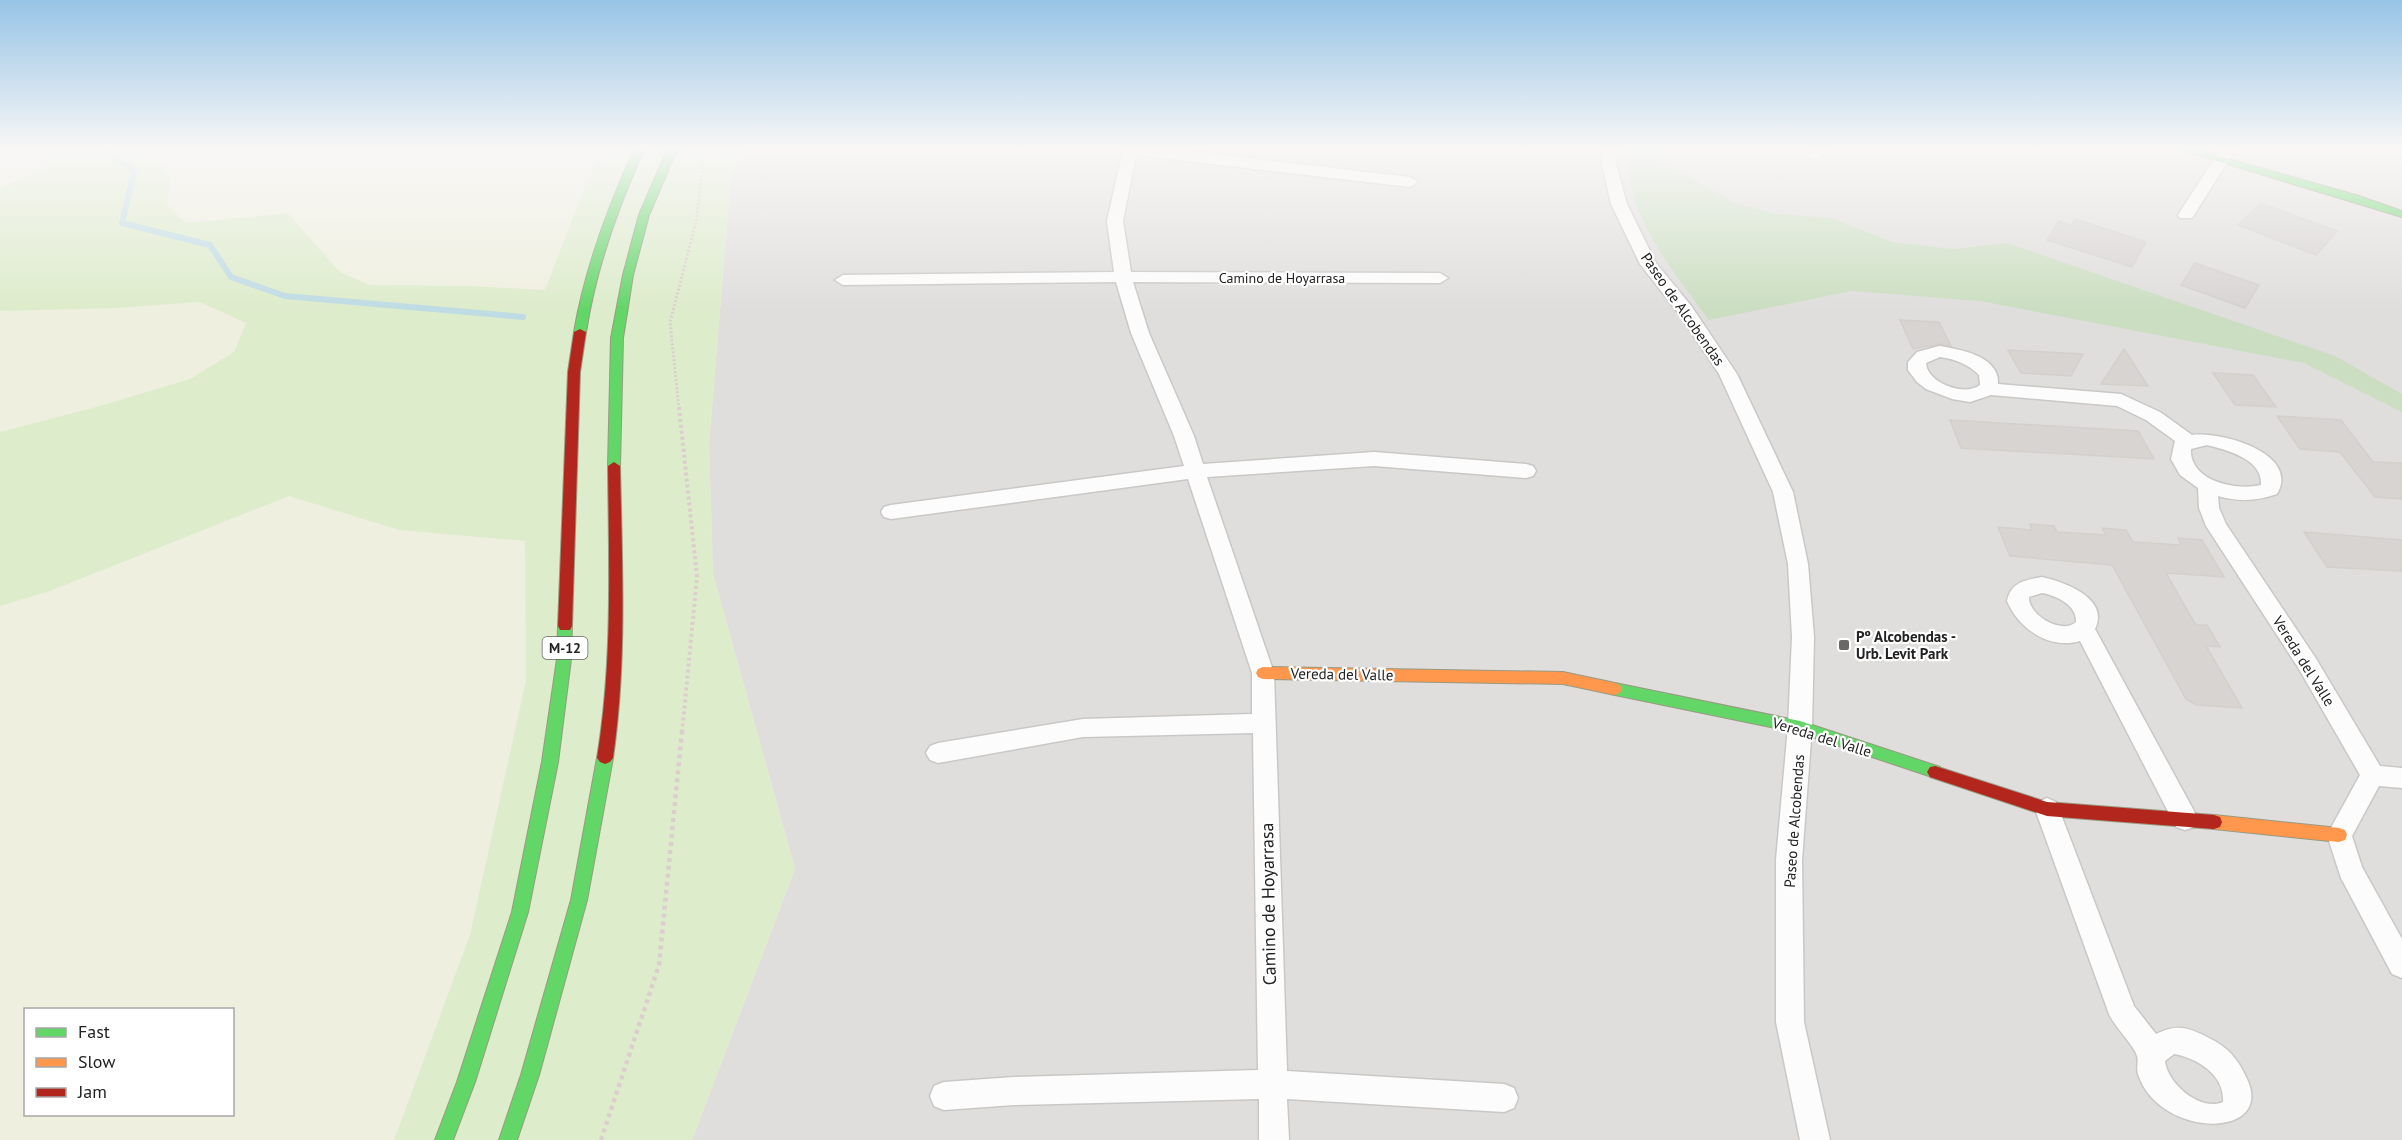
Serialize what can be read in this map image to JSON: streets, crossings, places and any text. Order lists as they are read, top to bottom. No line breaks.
{"streets":{"main road":["M-12","Vereda del Valle"],"street":["Camino de Hoyarrasa","Paseo de Alcobendas"]},"crossings":[["Camino de Hoyarrasa","Vereda del Valle"],["Paseo de Alcobendas","Vereda del Valle"]],"places":{"transit":["Pº Alcobendas - Urb. Levit Park"]},"legend":["Fast","Slow","Jam"]}
